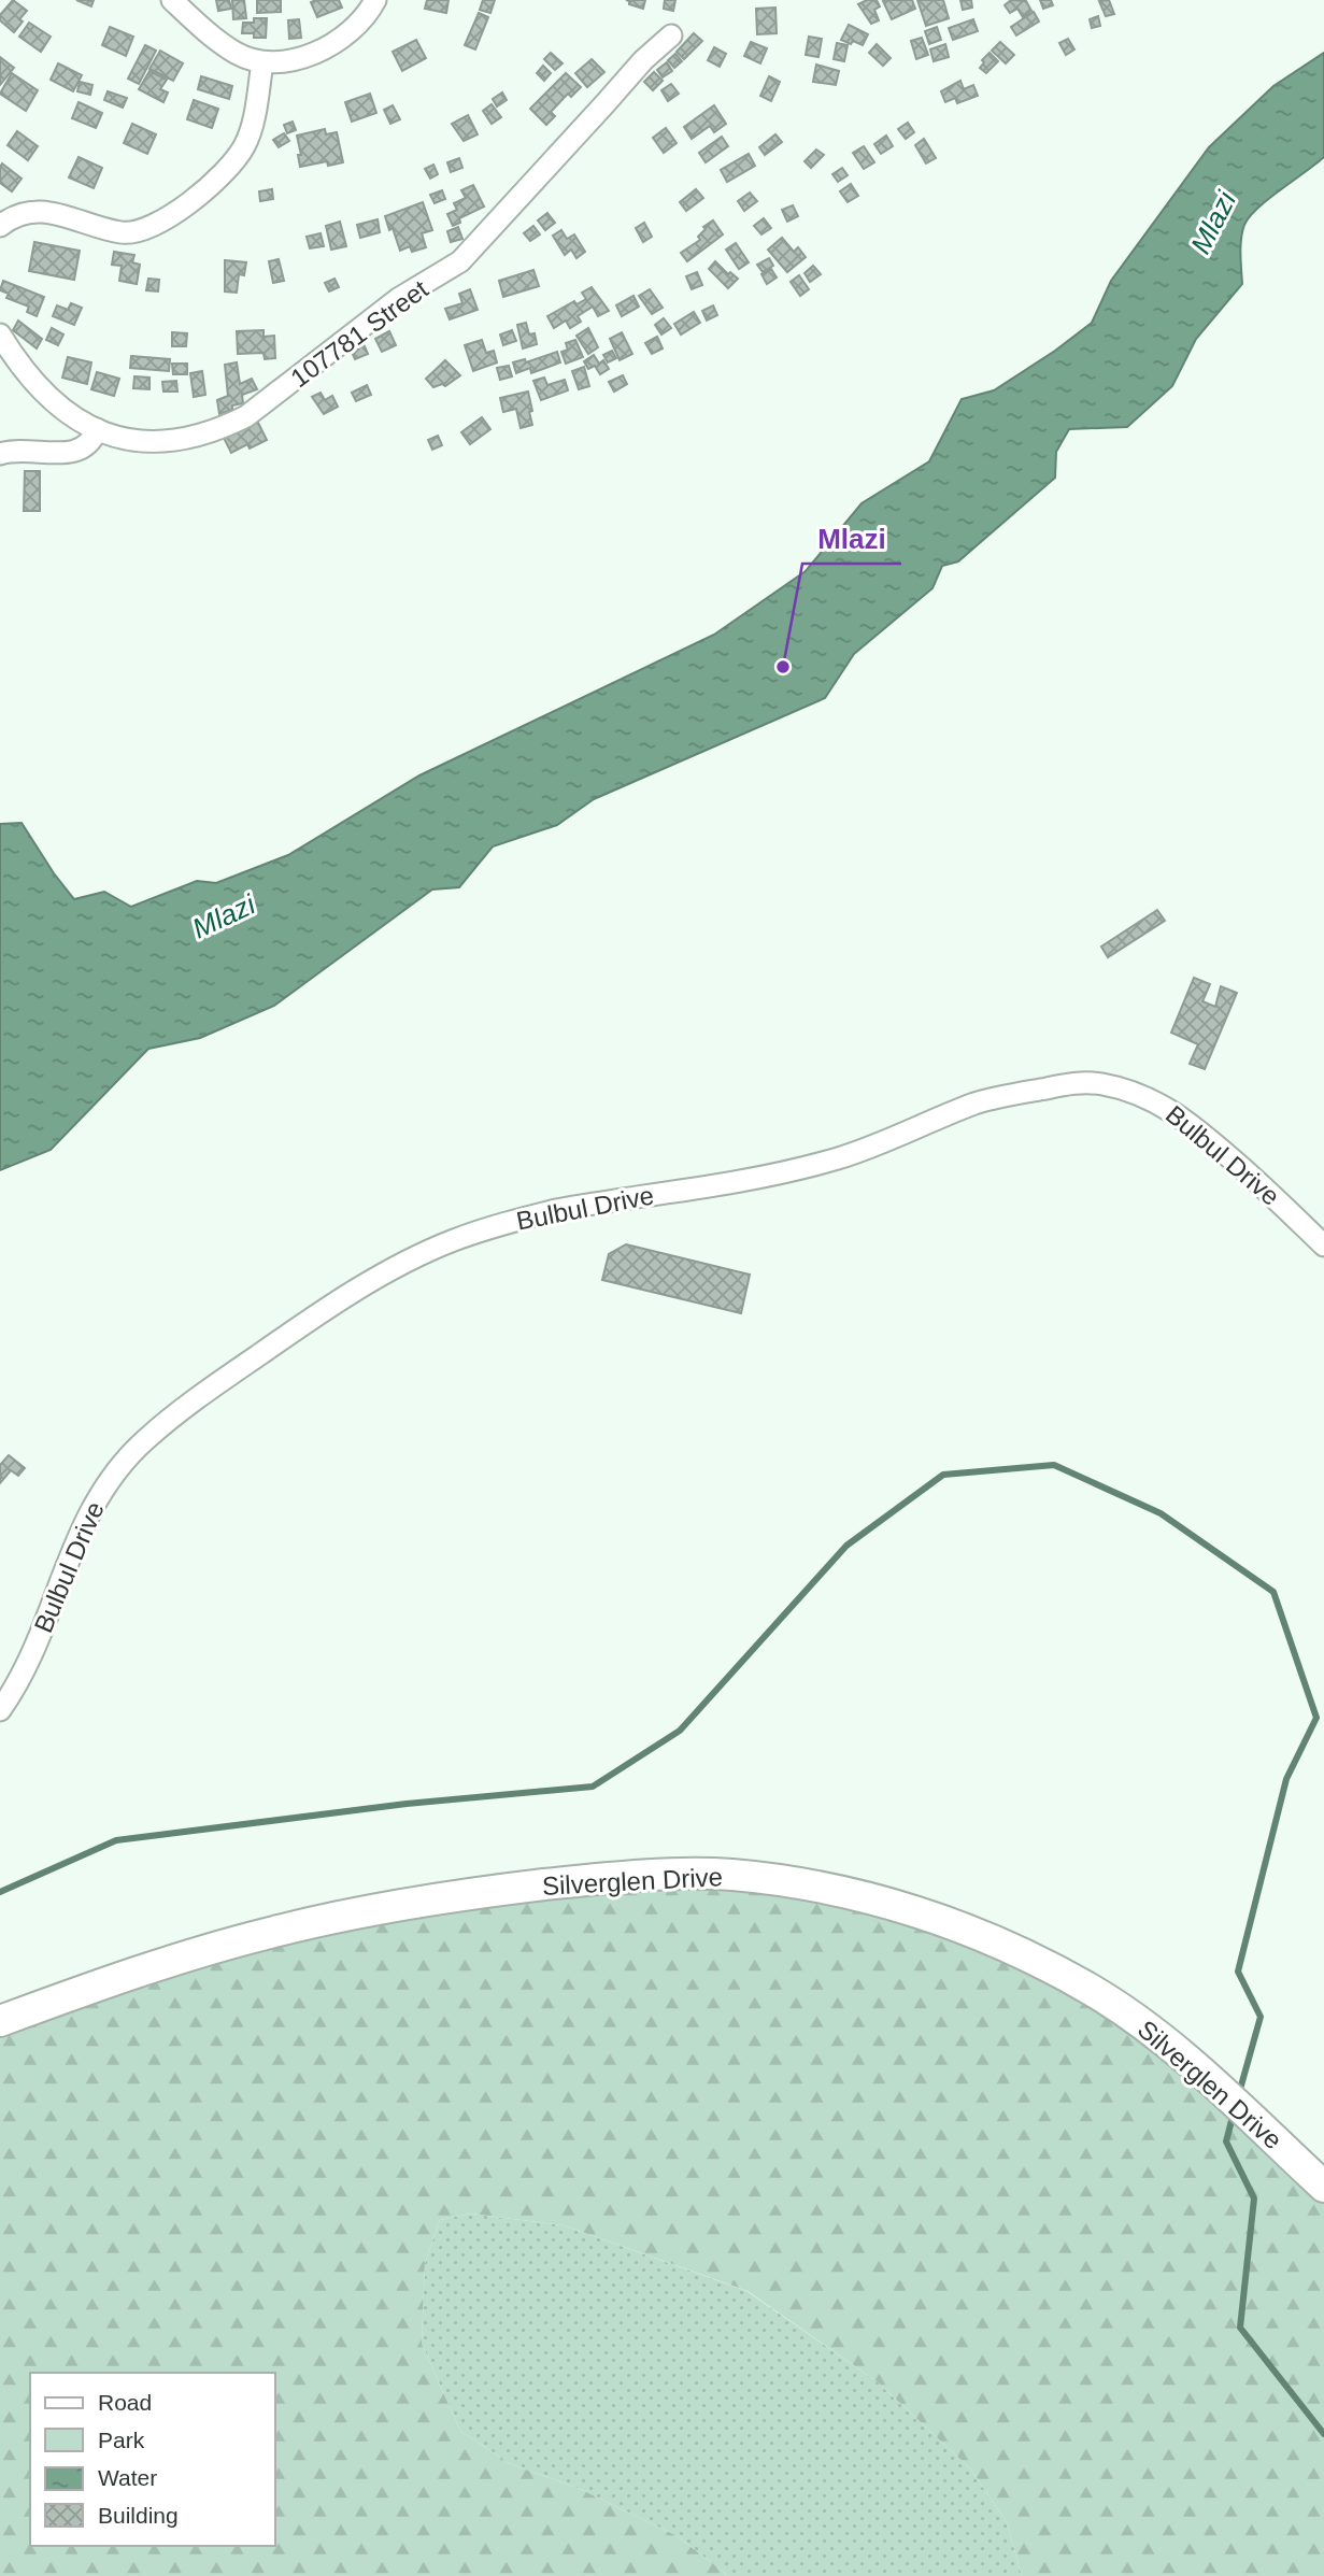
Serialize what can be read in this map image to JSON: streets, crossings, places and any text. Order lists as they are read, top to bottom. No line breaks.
{"streets":{"street":["107781 Street","Bulbul Drive","Silverglen Drive"]},"water":["Mlazi"],"places":["Mlazi"],"legend":["Road","Park","Water","Building"]}
